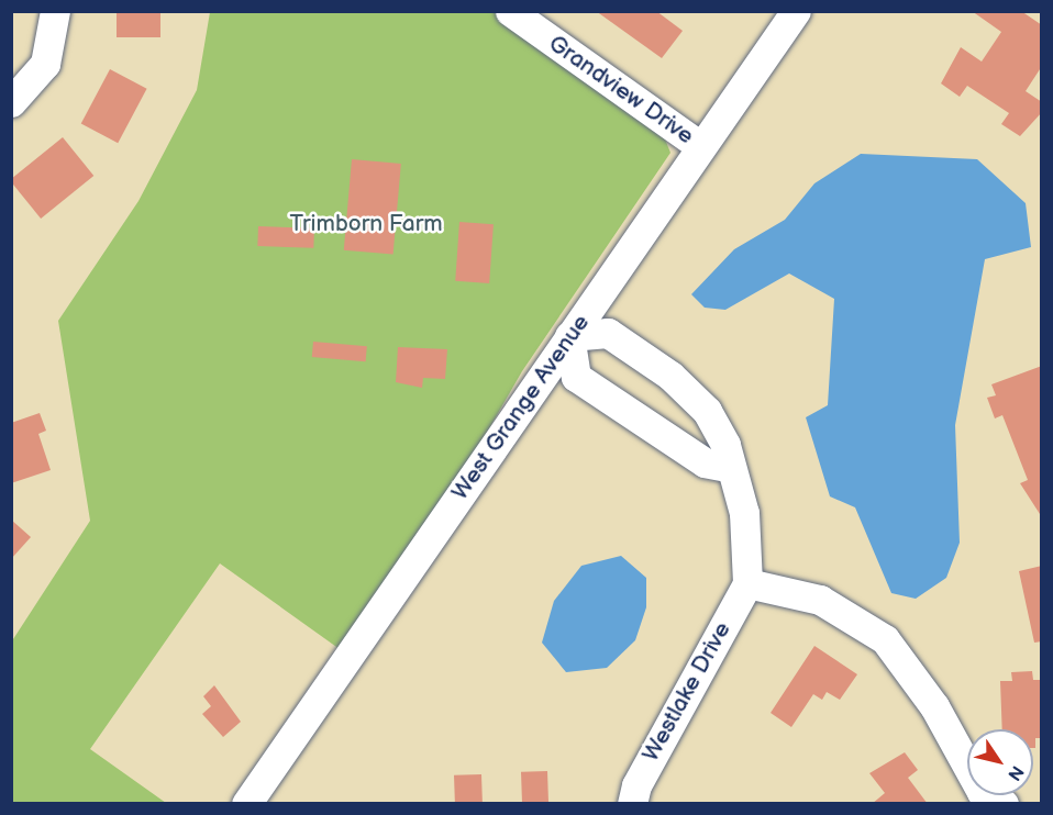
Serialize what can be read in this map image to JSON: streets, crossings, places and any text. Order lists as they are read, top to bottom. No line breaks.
{"streets":{"street":["Grandview Drive","West Grange Avenue","Westlake Drive"]},"crossings":[["Grandview Drive","West Grange Avenue"]],"parks":["Trimborn Farm"],"north":"bottom right"}
